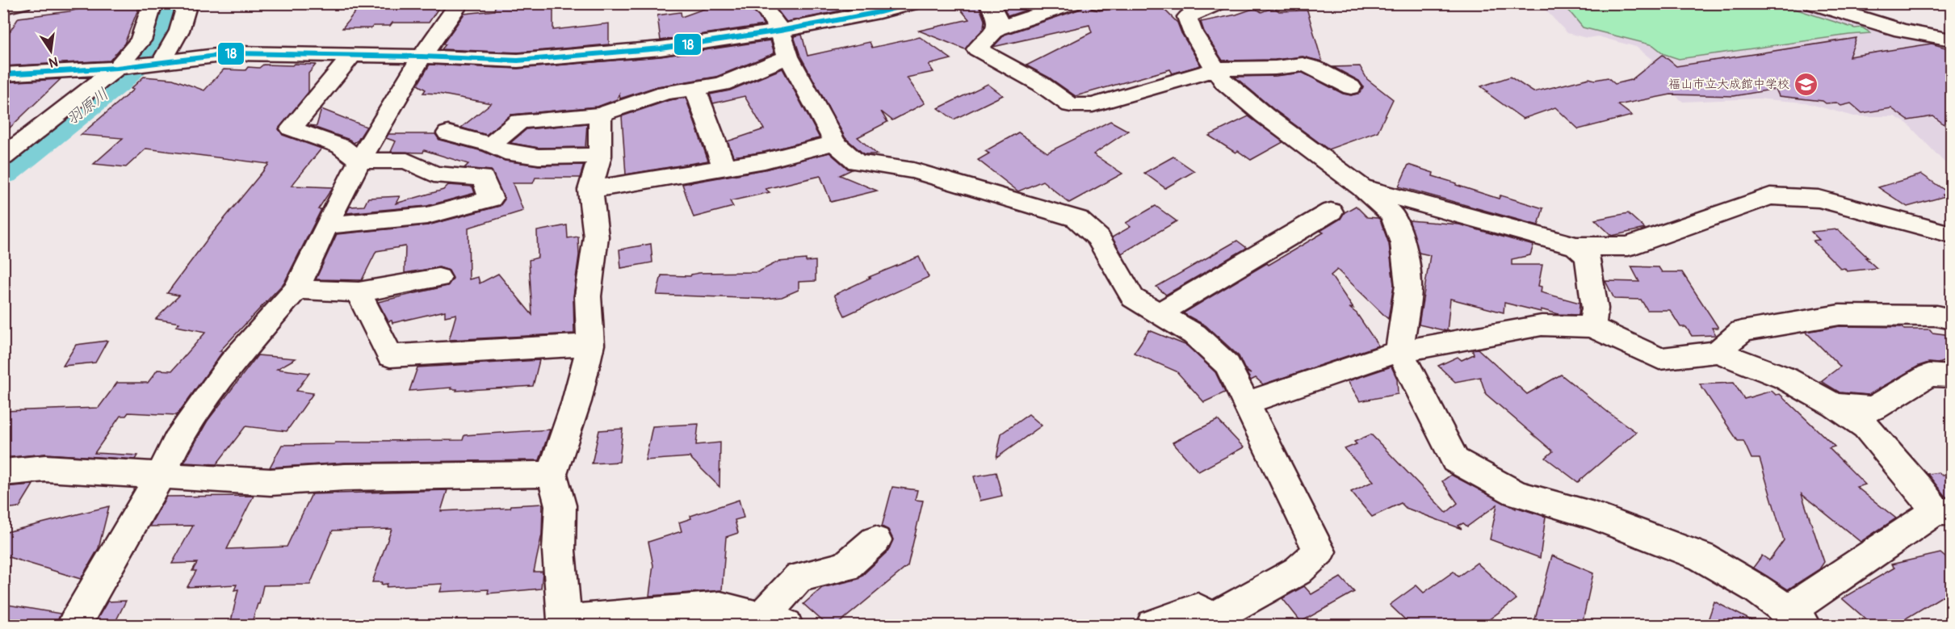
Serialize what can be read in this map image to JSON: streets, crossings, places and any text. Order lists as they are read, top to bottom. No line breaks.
{"water":["羽原川"],"places":{"school or university":["福山市立大成館中学校"]},"lines":["transit line 18"],"north":"bottom"}
